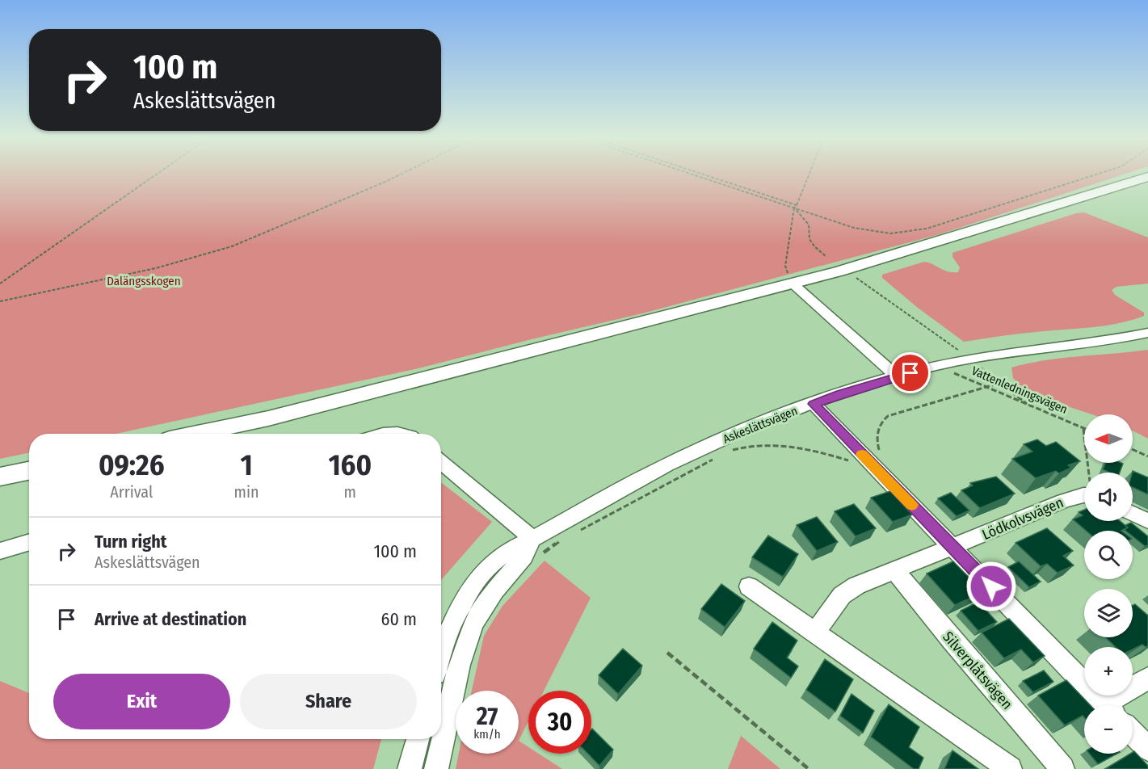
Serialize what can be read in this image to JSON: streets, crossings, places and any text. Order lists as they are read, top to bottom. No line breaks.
{"streets":{"street":["Askeslättsvägen","Lödkolvsvägen","Silverplåtsvägen"],"path":["Vattenledningsvägen"]},"crossings":[["Vattenledningsvägen","Askeslättsvägen"]],"parks":["Dalängsskogen"],"north":"left","page":{"turn":["100 m","Askeslättsvägen"],"map_buttons":["+","−"],"eta":["09:26","Arrival","1","min","160","m"],"list":[{"name":"Turn right","note":"Askeslättsvägen","value":"100 m"},{"name":"Arrive at destination","value":"60 m"}],"buttons":["Exit","Share"],"speed":"27 km/h","limit":"30"}}
